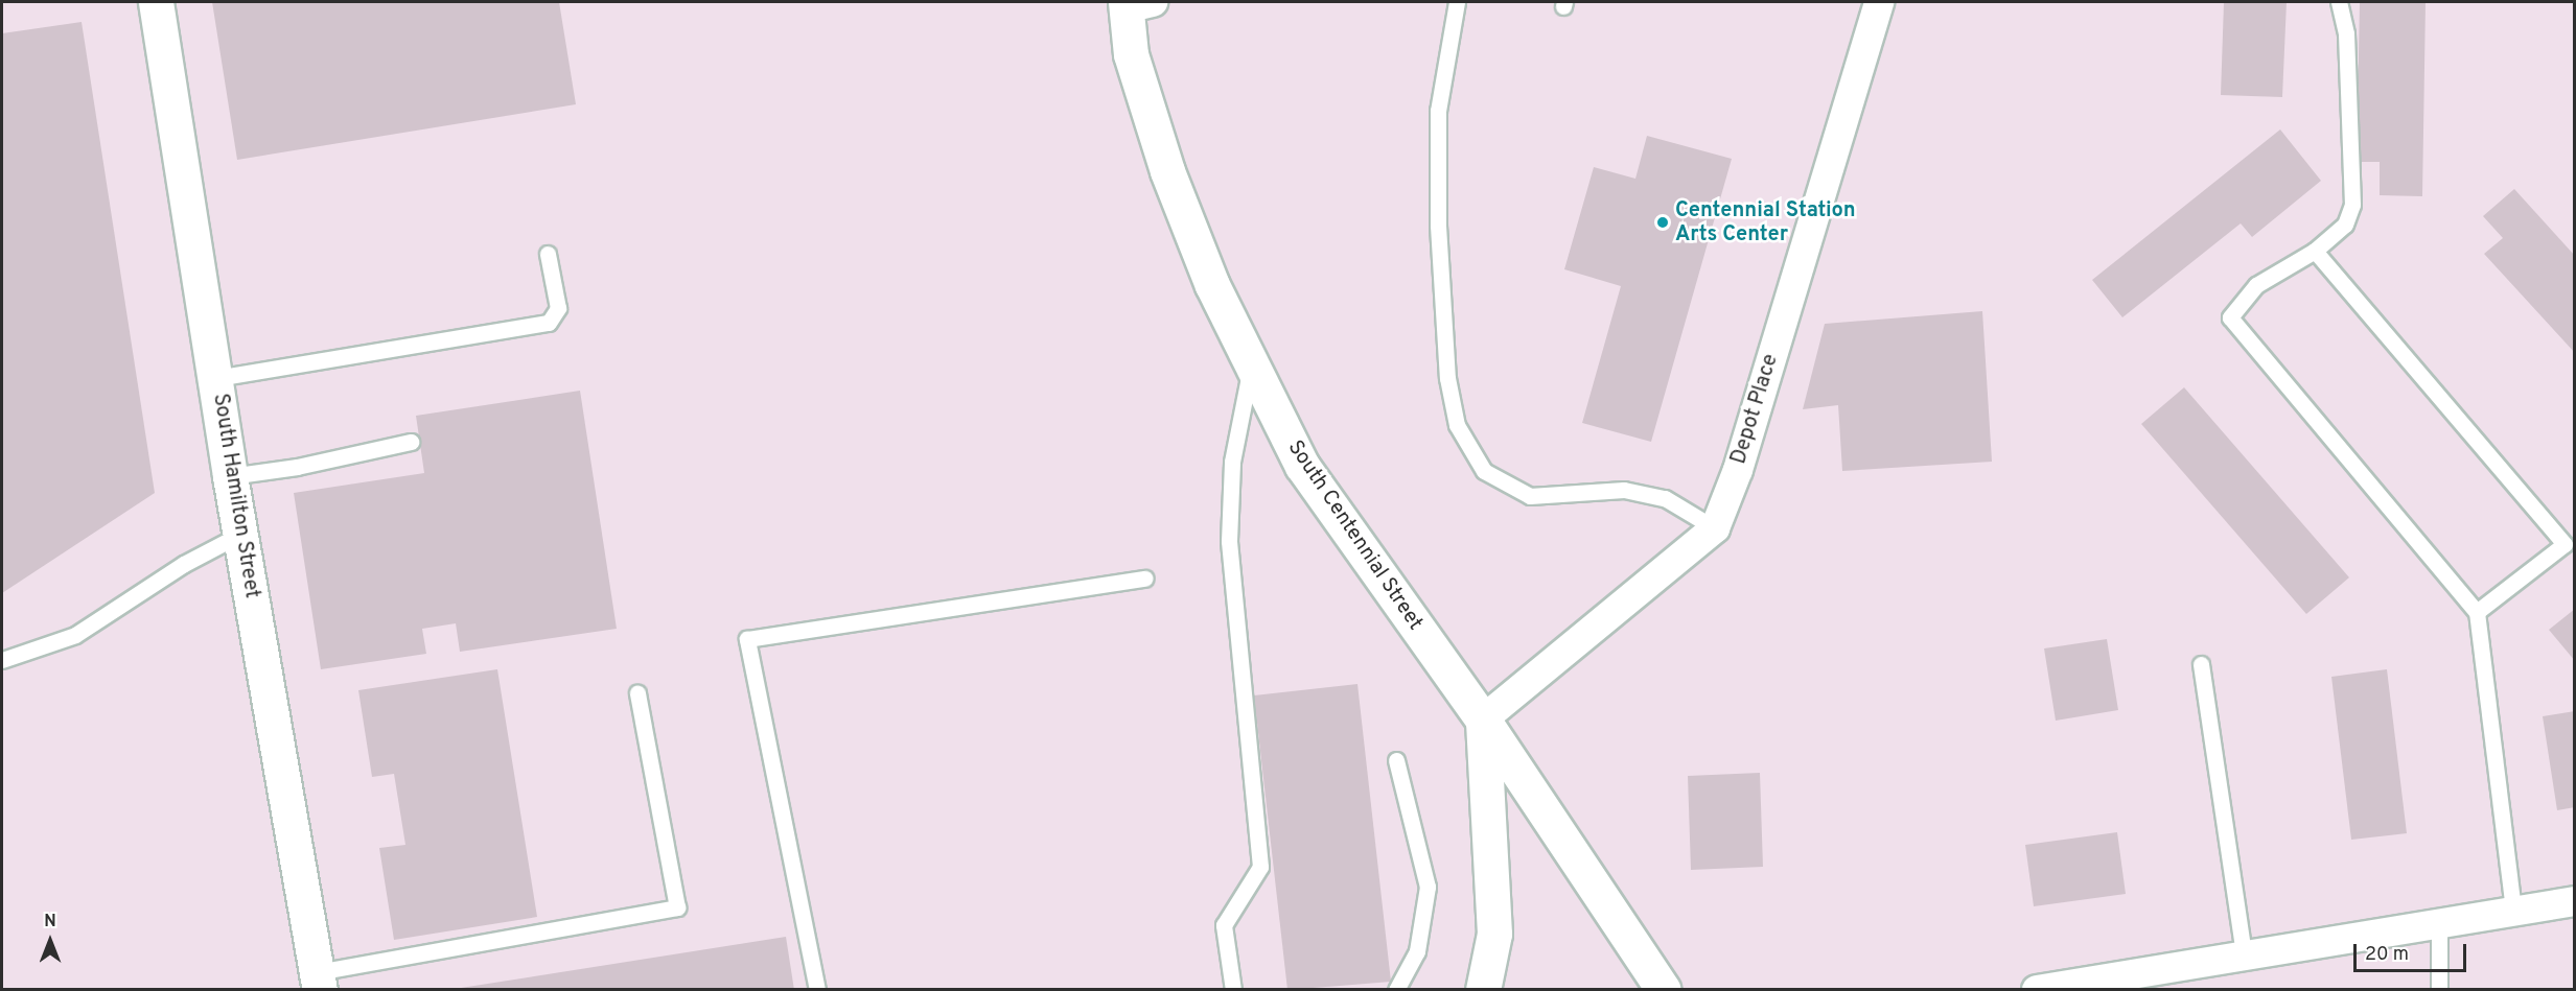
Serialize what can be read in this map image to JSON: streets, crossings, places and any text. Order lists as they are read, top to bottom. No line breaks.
{"streets":{"street":["Depot Place","South Hamilton Street","South Centennial Street"]},"crossings":[["Depot Place","South Centennial Street"]],"places":["Centennial Station Arts Center"],"scale_bar":"20 m","north":"top"}
